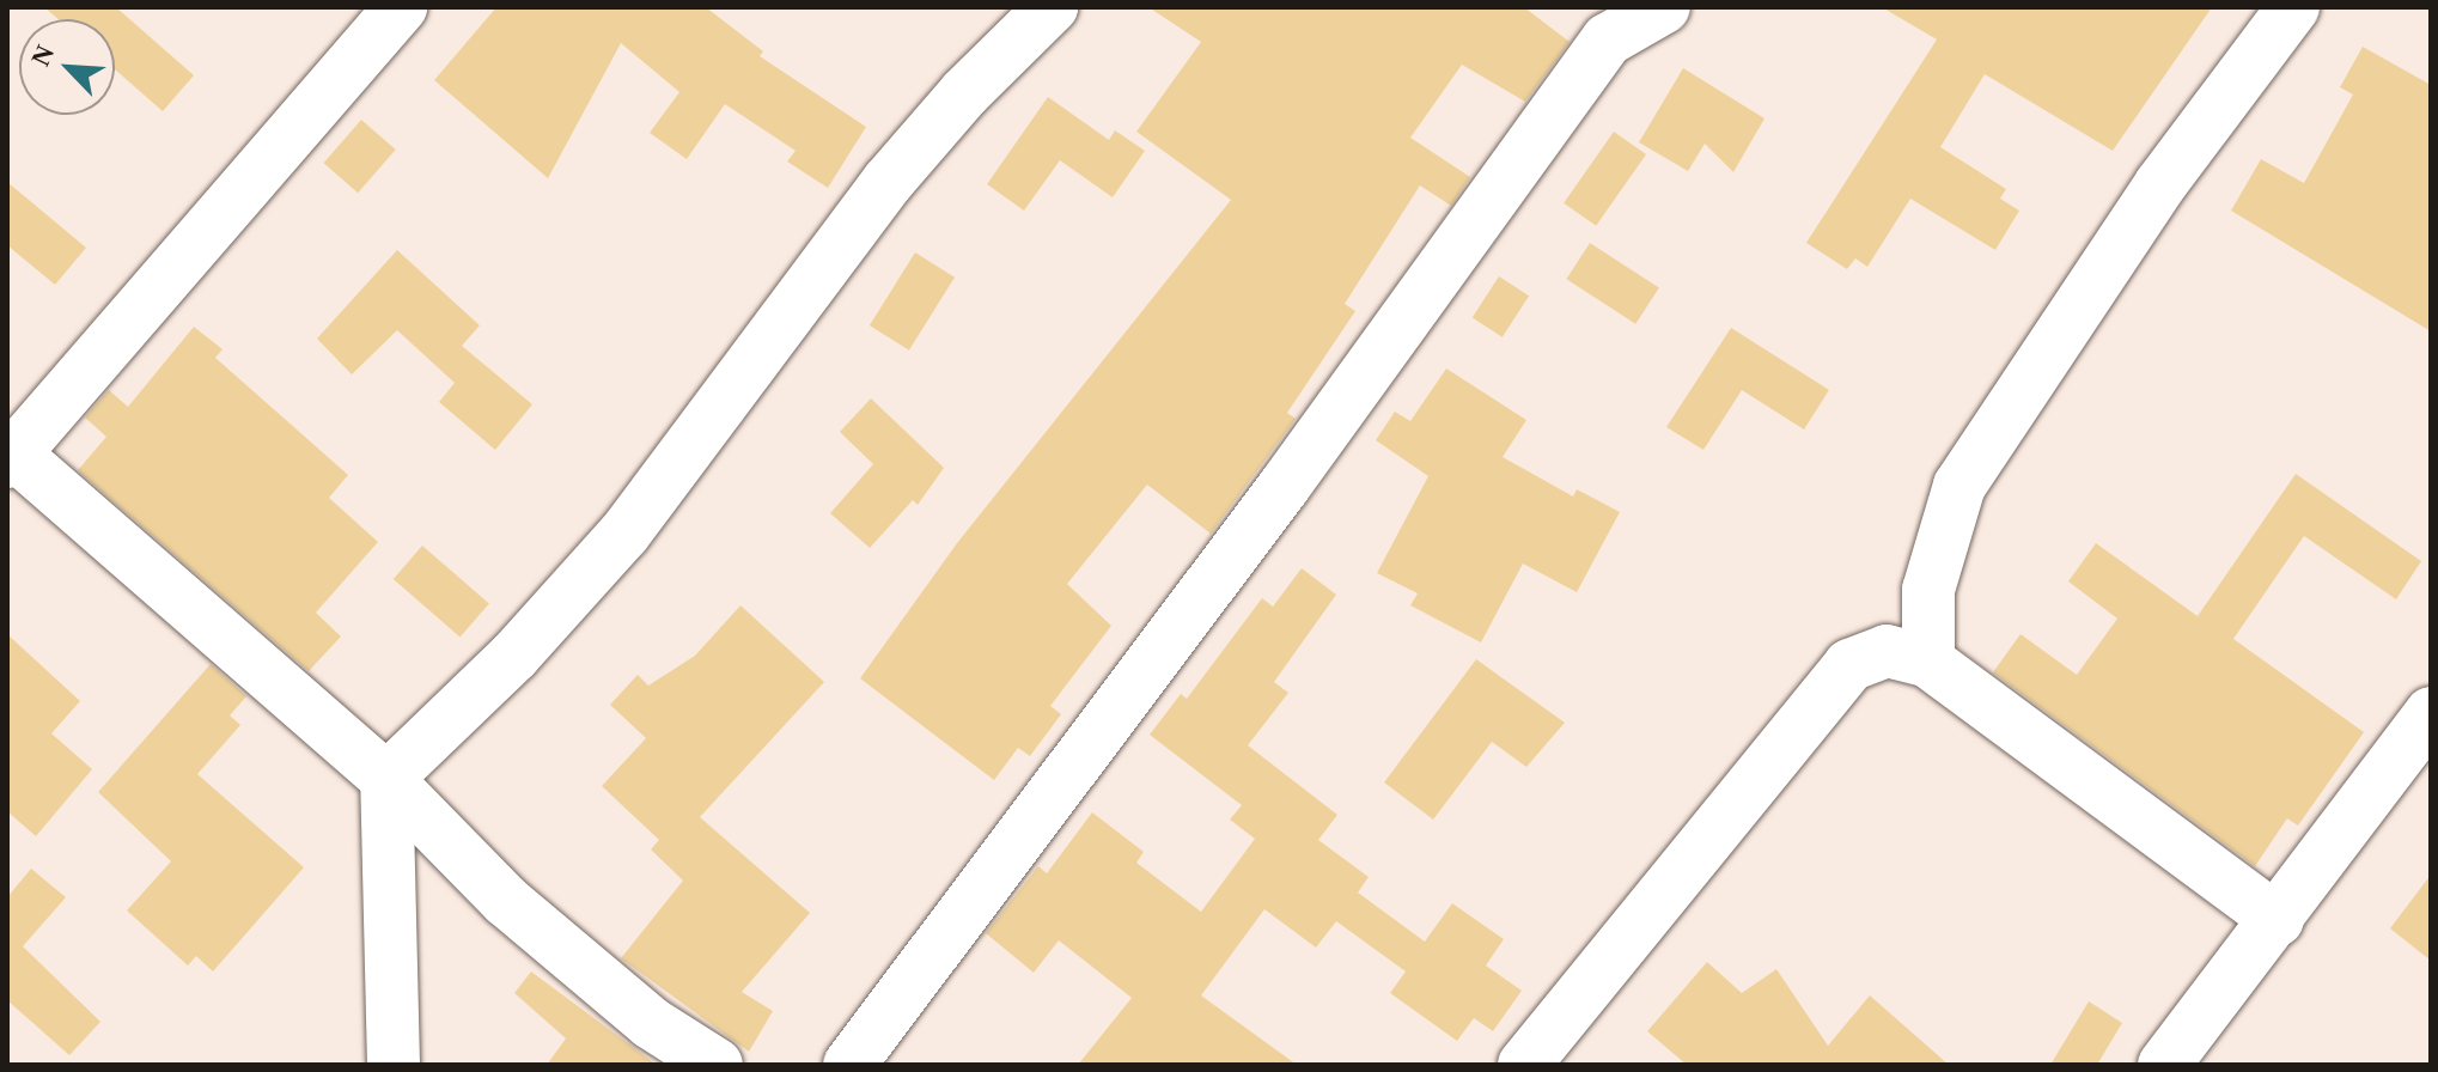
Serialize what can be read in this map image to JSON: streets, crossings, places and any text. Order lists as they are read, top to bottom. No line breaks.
{"north":"top left"}
